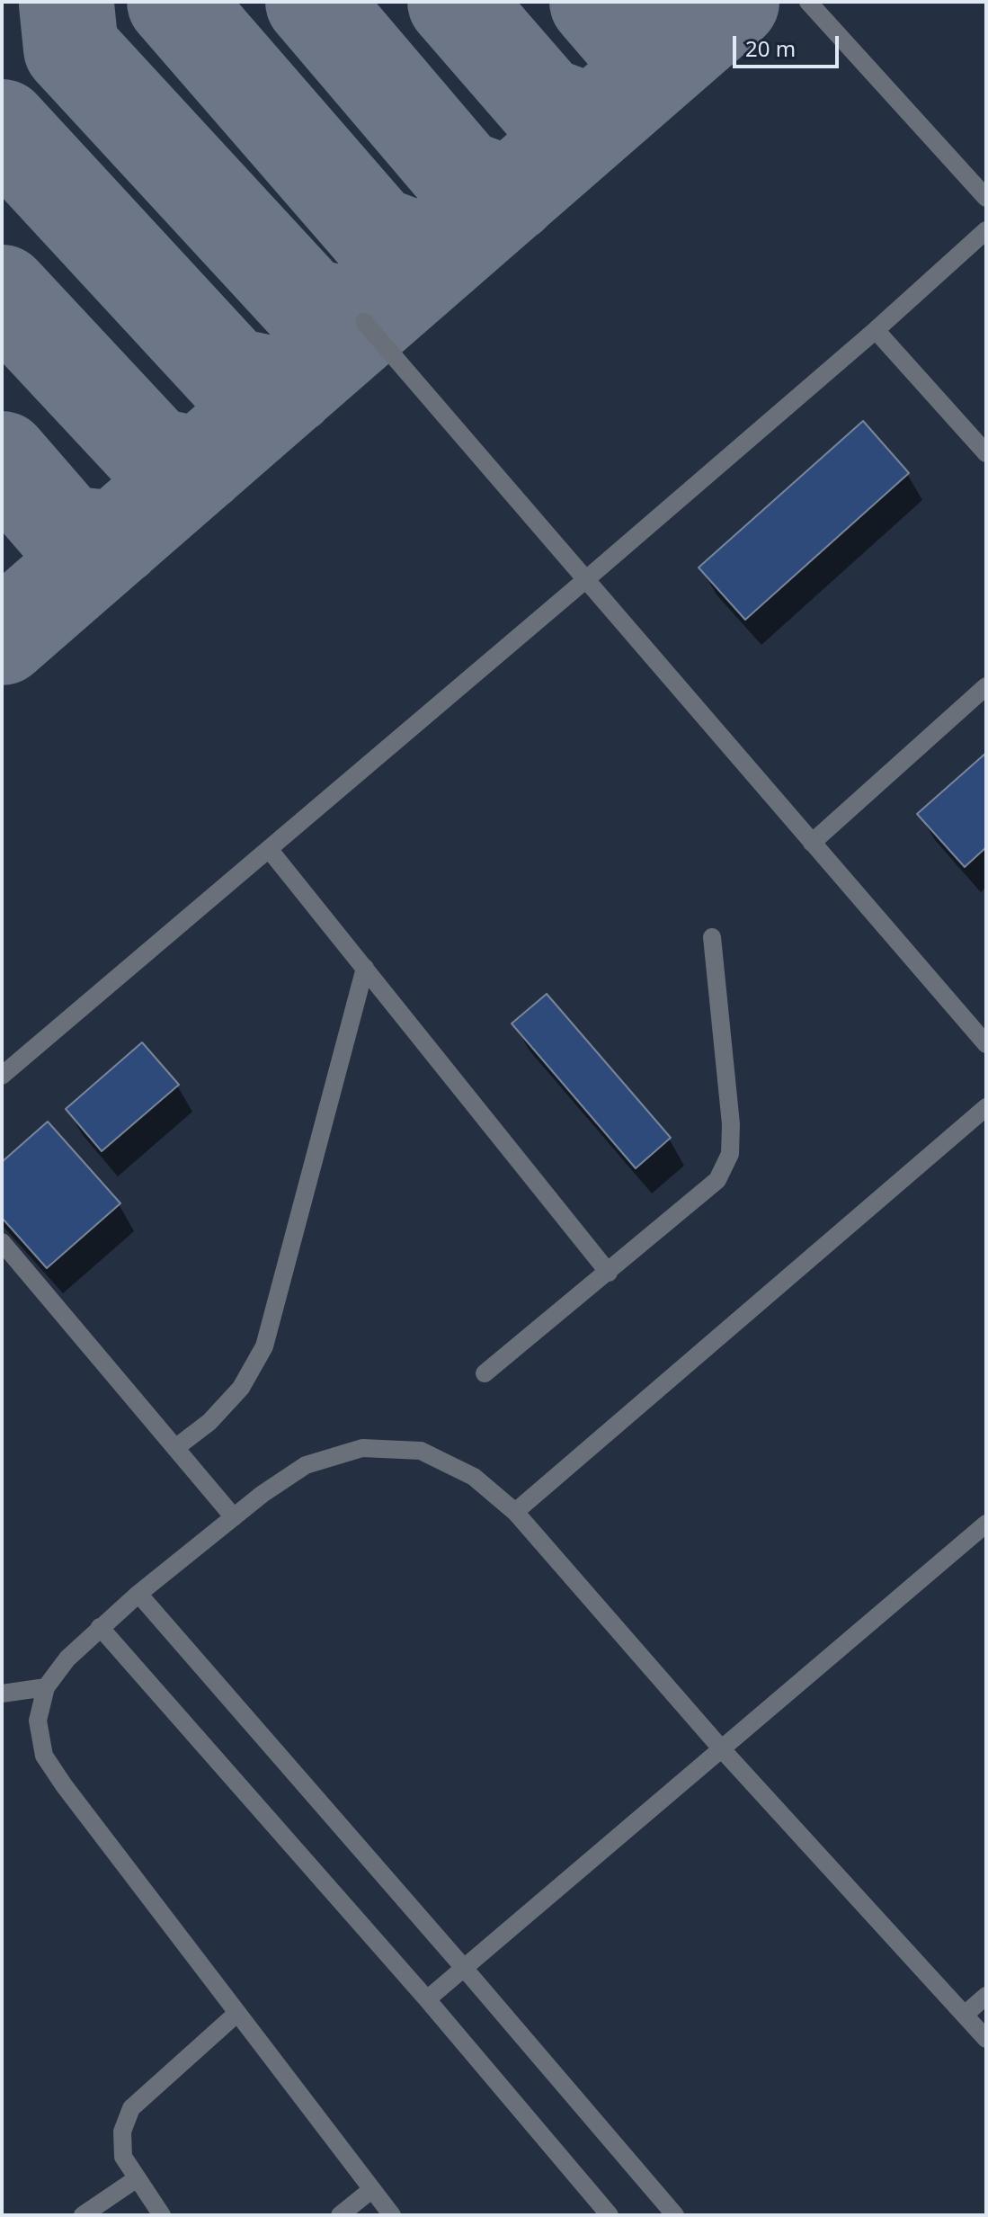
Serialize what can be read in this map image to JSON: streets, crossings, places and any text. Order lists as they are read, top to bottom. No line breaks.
{"scale_bar":"20 m"}
